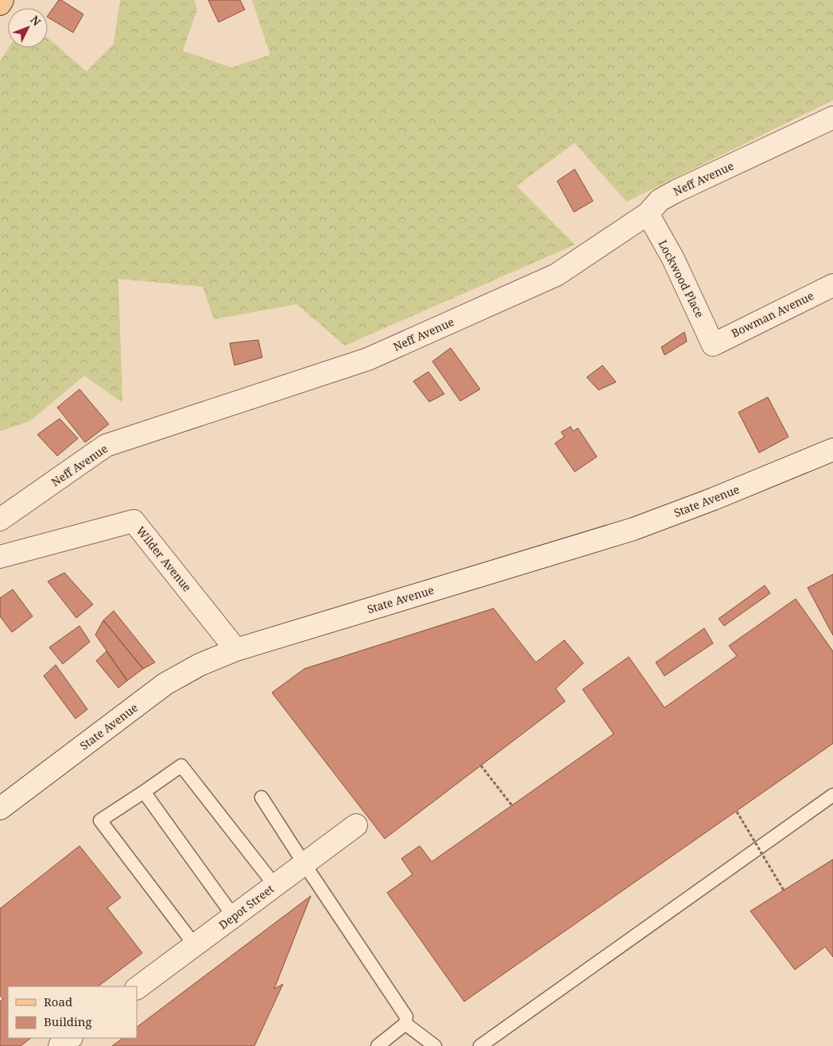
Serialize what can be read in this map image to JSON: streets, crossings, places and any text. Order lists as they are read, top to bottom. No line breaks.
{"streets":{"street":["Neff Avenue","Lockwood Place","Bowman Avenue","State Avenue","Wilder Avenue","Depot Street"]},"crossings":[["Neff Avenue","Lockwood Place"],["Lockwood Place","Bowman Avenue"],["State Avenue","Wilder Avenue"]],"legend":["Road","Building"],"north":"top right"}
